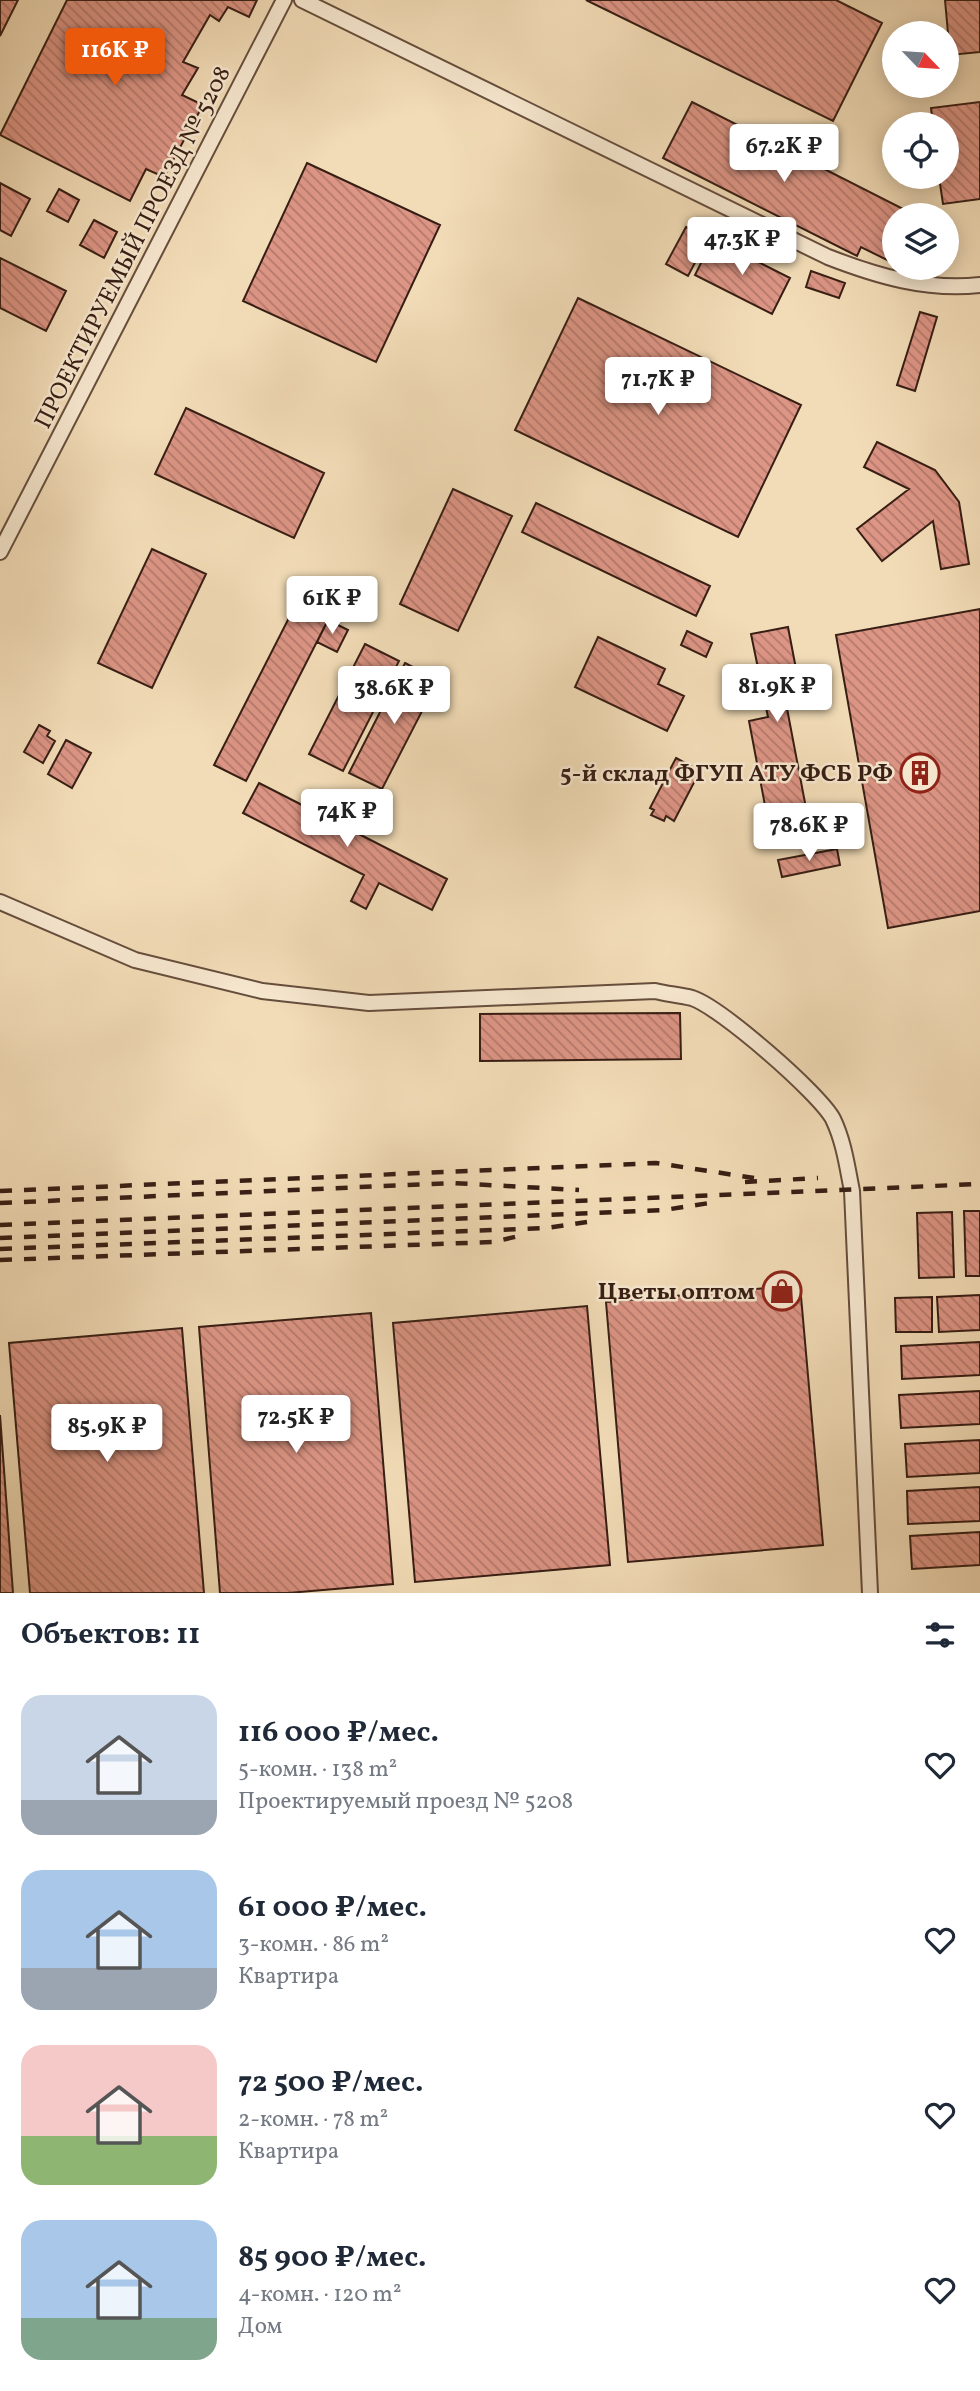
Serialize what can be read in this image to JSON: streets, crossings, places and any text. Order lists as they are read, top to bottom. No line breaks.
{"streets":{"street":["ПРОЕКТИРУЕМЫЙ ПРОЕЗД № 5208"]},"places":{"building":["5-й склад ФГУП АТУ ФСБ РФ"],"shop":["Цветы оптом"]},"north":"bottom right","page":{"price":["116K ₽","67.2K ₽","47.3K ₽","71.7K ₽","61K ₽","81.9K ₽","38.6K ₽","74K ₽","78.6K ₽","72.5K ₽","85.9K ₽"],"heading":"Объектов: 11","list":[{"name":"116 000 ₽/мес.","note":"5-комн. · 138 m² · Проектируемый проезд № 5208"},{"name":"61 000 ₽/мес.","note":"3-комн. · 86 m² · Квартира"},{"name":"72 500 ₽/мес.","note":"2-комн. · 78 m² · Квартира"},{"name":"85 900 ₽/мес.","note":"4-комн. · 120 m² · Дом"}]}}
